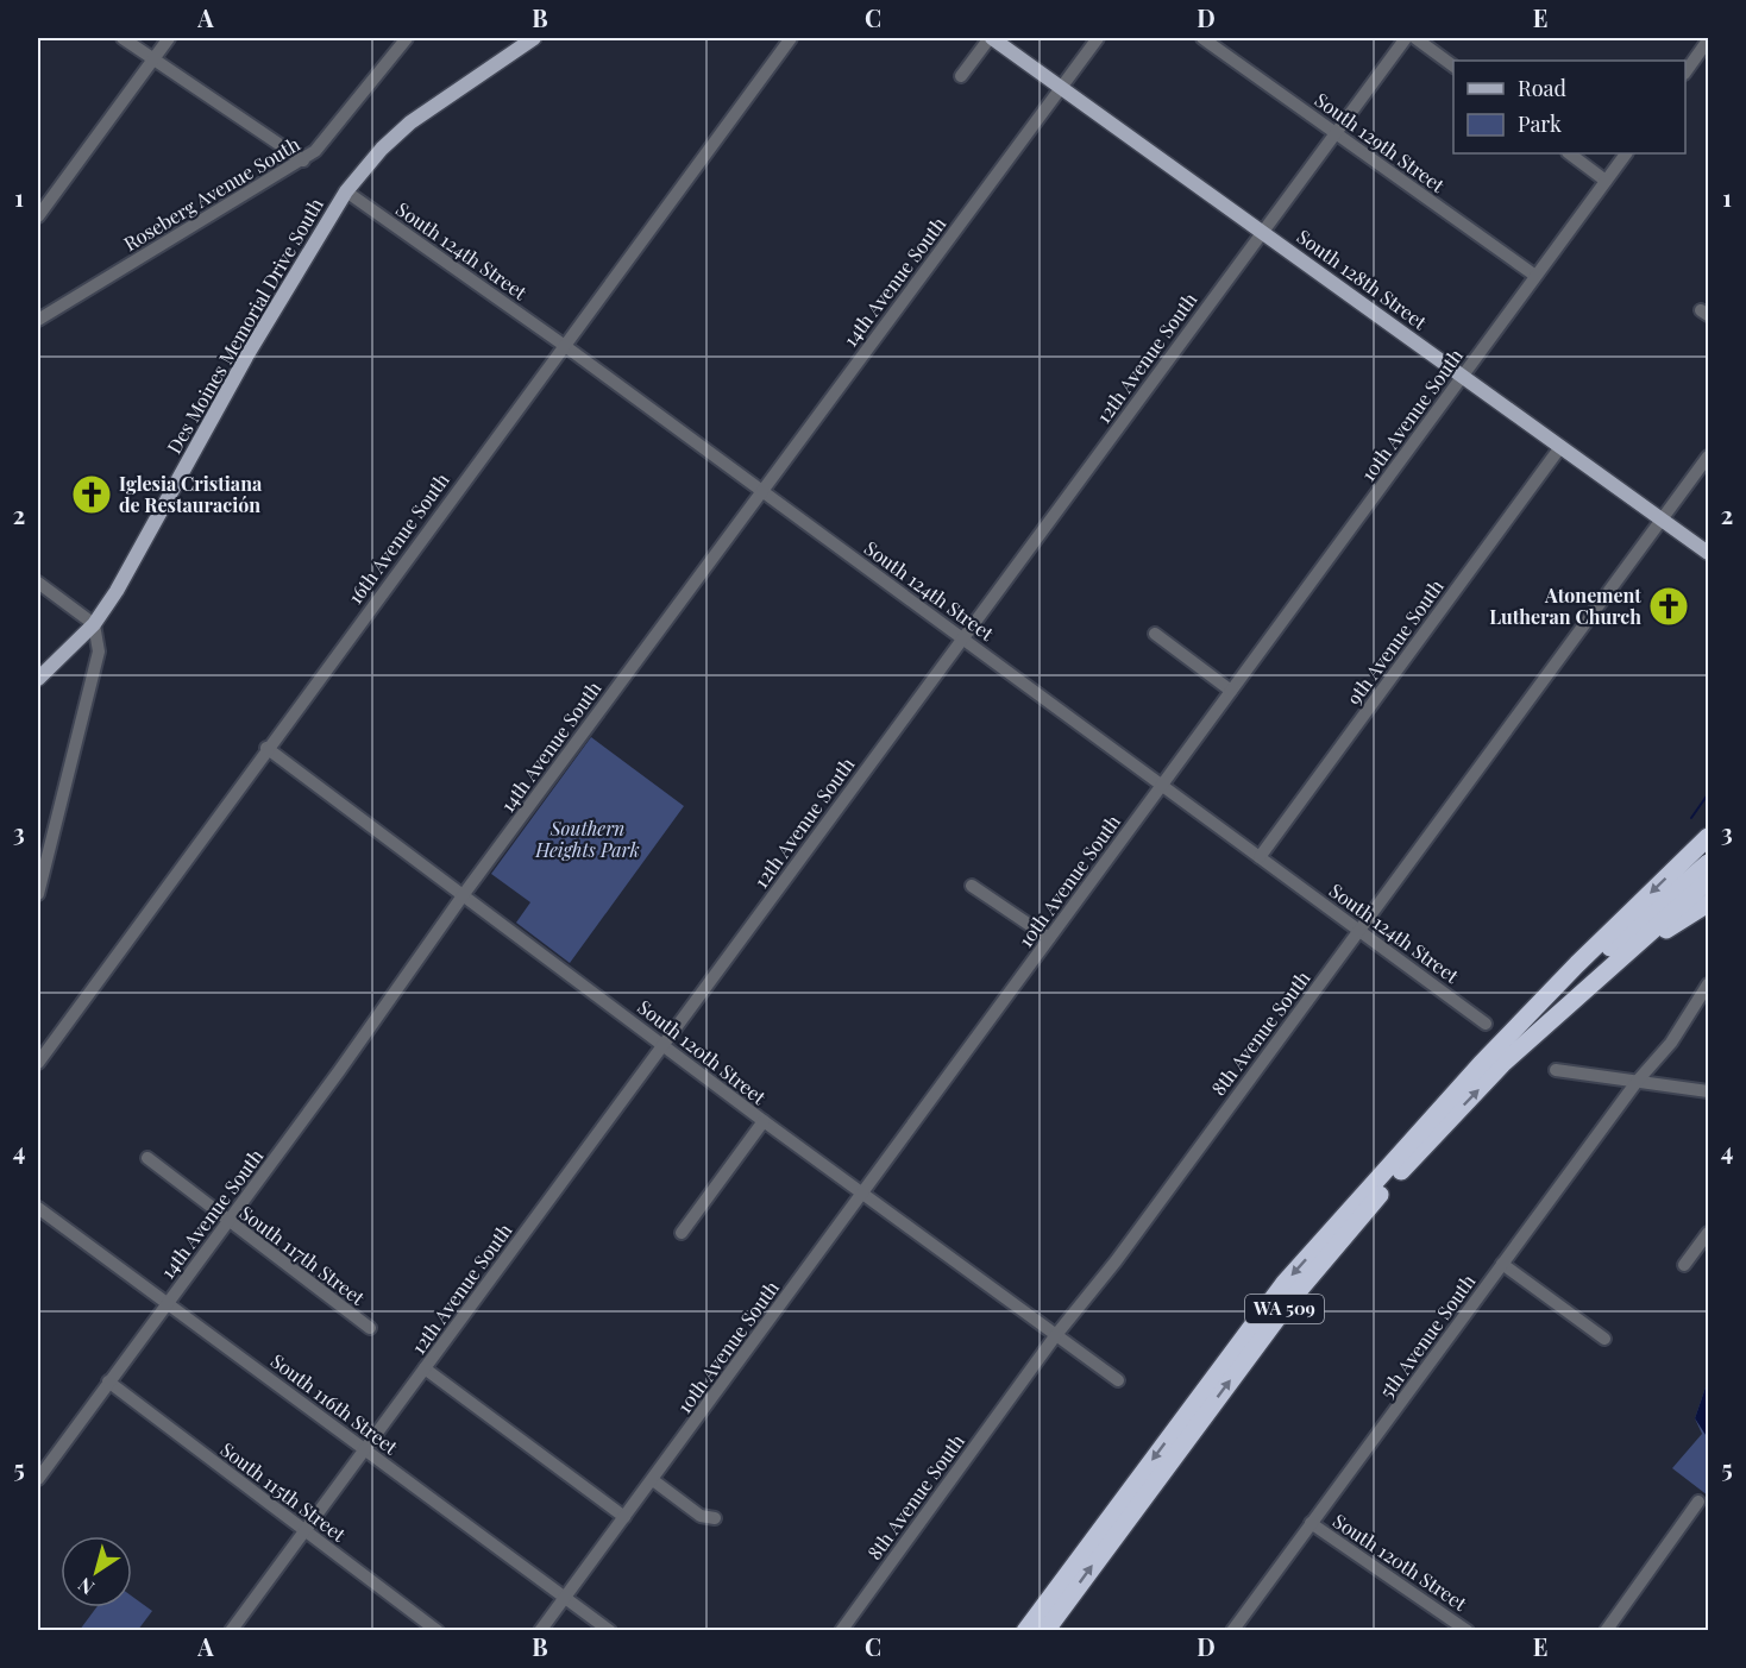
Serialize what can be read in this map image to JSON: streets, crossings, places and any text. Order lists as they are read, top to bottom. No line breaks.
{"streets":{"highway":["WA 509"],"main road":["South 128th Street","Des Moines Memorial Drive South"],"street":["South 129th Street","Roseberg Avenue South","South 124th Street","14th Avenue South","12th Avenue South","10th Avenue South","16th Avenue South","9th Avenue South","8th Avenue South","South 120th Street","South 117th Street","5th Avenue South","South 116th Street","South 115th Street"]},"crossings":[["South 129th Street","12th Avenue South"],["South 129th Street","10th Avenue South"],["South 124th Street","14th Avenue South"],["South 124th Street","Des Moines Memorial Drive South"],["South 124th Street","12th Avenue South"],["South 124th Street","10th Avenue South"],["South 124th Street","16th Avenue South"],["South 124th Street","9th Avenue South"],["South 124th Street","8th Avenue South"],["South 128th Street","14th Avenue South"],["South 128th Street","12th Avenue South"],["South 128th Street","10th Avenue South"],["South 128th Street","9th Avenue South"],["South 128th Street","8th Avenue South"],["14th Avenue South","South 120th Street"],["14th Avenue South","South 117th Street"],["14th Avenue South","South 116th Street"],["14th Avenue South","South 115th Street"],["12th Avenue South","South 120th Street"],["12th Avenue South","South 116th Street"],["12th Avenue South","South 115th Street"],["10th Avenue South","South 120th Street"],["10th Avenue South","South 116th Street"],["16th Avenue South","South 120th Street"],["8th Avenue South","South 120th Street"],["South 120th Street","5th Avenue South"]],"parks":["Southern Heights Park"],"places":{"church":["Iglesia Cristiana de Restauración","Atonement Lutheran Church"]},"legend":["Road","Park"],"north":"bottom left","grid":{"columns":["A","B","C","D","E"],"rows":["1","2","3","4","5"]}}
